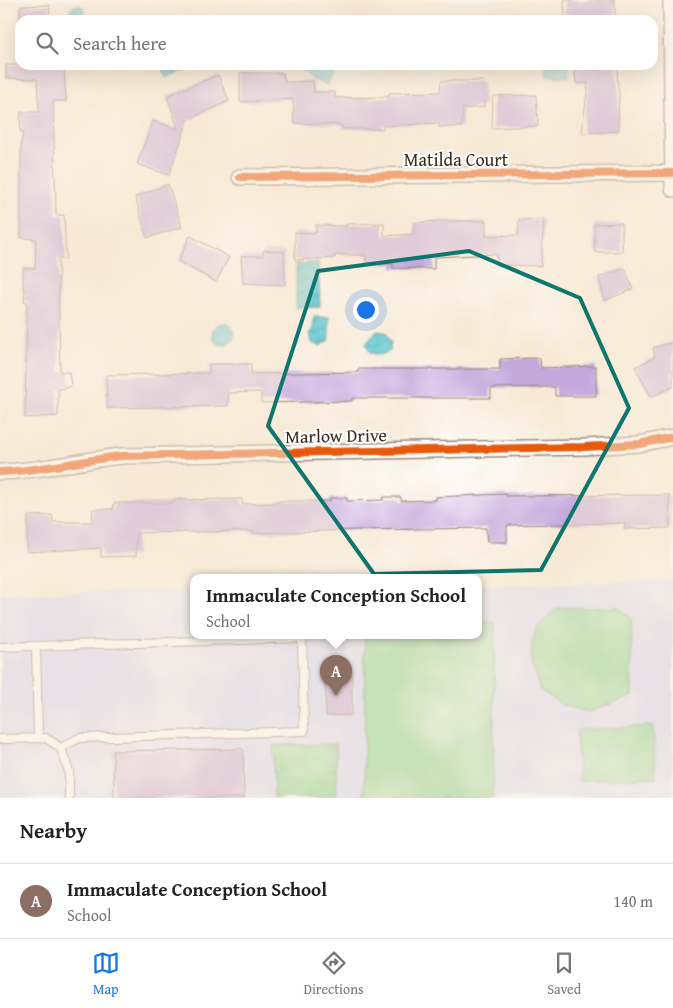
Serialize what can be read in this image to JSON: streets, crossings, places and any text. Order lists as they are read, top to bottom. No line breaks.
{"streets":{"street":["Matilda Court","Marlow Drive"]},"page":{"search":"Search here","popup":["Immaculate Conception School","School"],"pins":"A","heading":"Nearby","list":[{"mark":"A","name":"Immaculate Conception School","note":"School","value":"140 m"}],"nav":["Map","Directions","Saved"]}}
